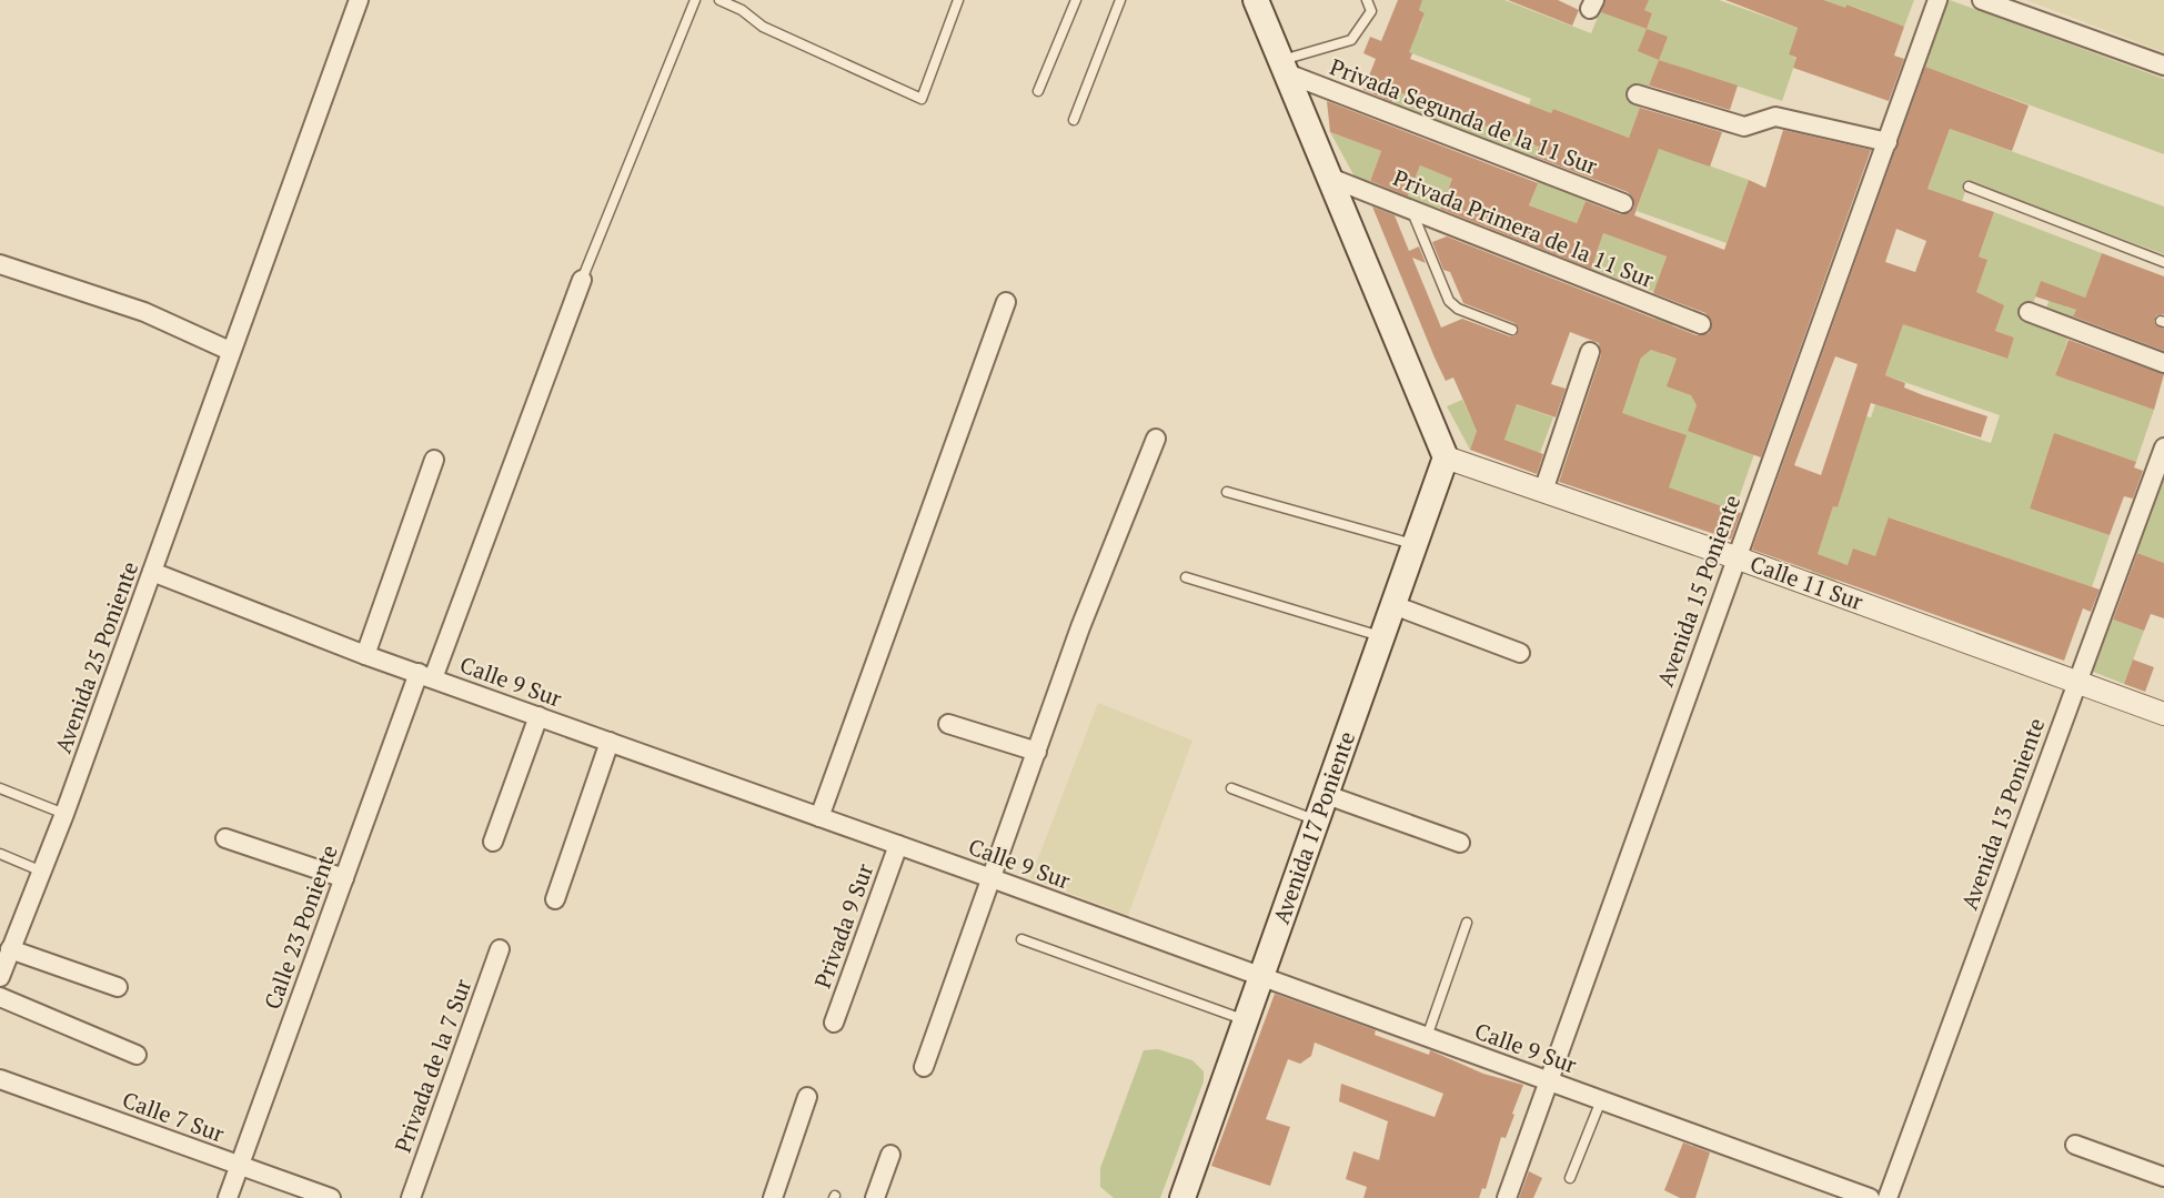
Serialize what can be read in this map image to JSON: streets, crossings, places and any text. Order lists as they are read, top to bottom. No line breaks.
{"streets":{"main road":["Avenida 17 Poniente"],"street":["Privada Segunda de la 11 Sur","Privada Primera de la 11 Sur","Calle 11 Sur","Avenida 15 Poniente","Avenida 25 Poniente","Calle 9 Sur","Avenida 13 Poniente","Privada 9 Sur","Calle 23 Poniente","Privada de la 7 Sur","Calle 7 Sur"]},"crossings":[["Calle 11 Sur","Avenida 15 Poniente"],["Calle 11 Sur","Avenida 13 Poniente"],["Calle 11 Sur","Avenida 17 Poniente"],["Avenida 15 Poniente","Calle 9 Sur"],["Avenida 25 Poniente","Calle 9 Sur"],["Calle 9 Sur","Avenida 17 Poniente"],["Calle 9 Sur","Privada 9 Sur"],["Calle 9 Sur","Calle 23 Poniente"],["Calle 23 Poniente","Calle 7 Sur"]]}
